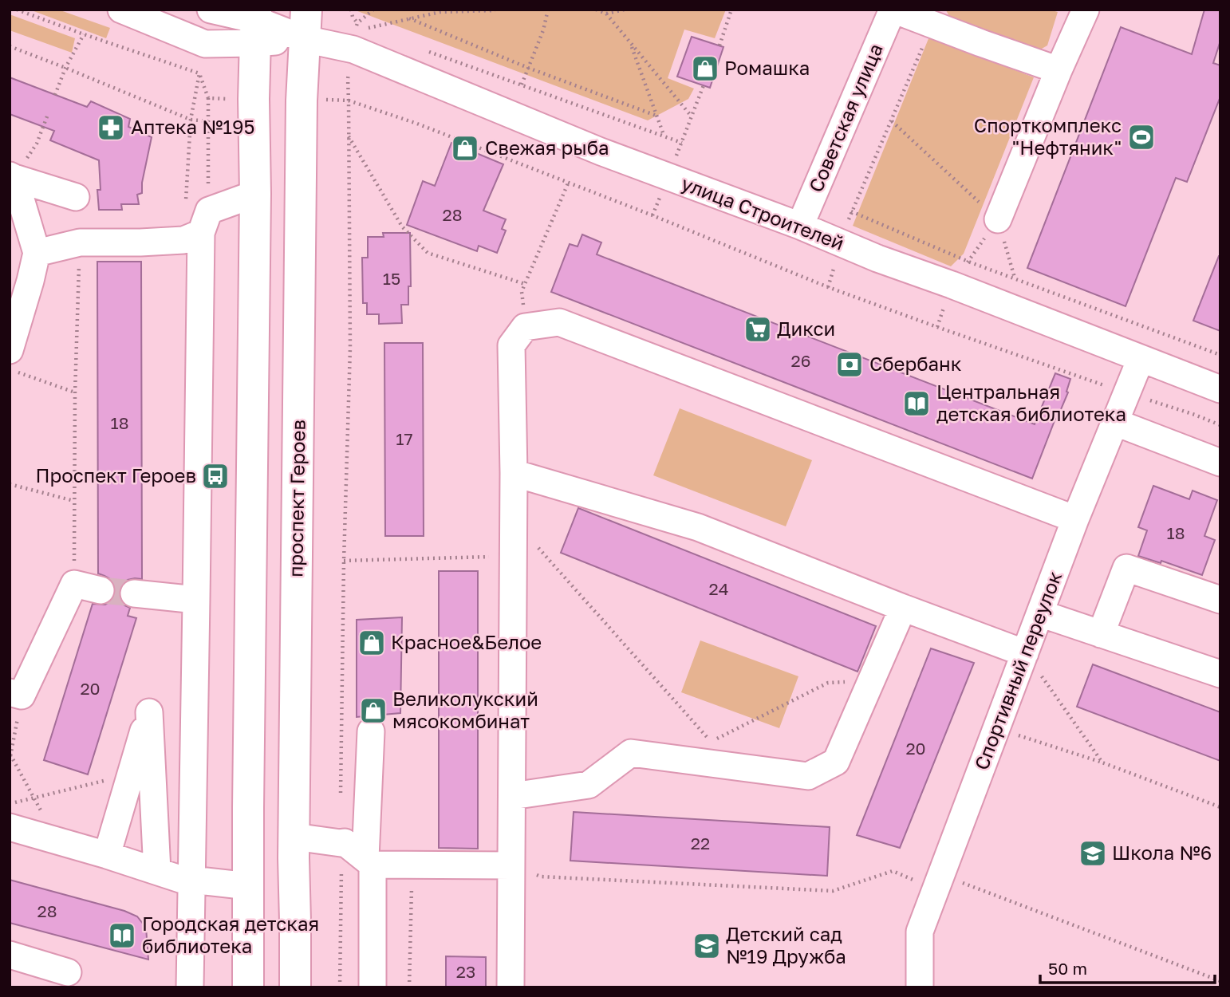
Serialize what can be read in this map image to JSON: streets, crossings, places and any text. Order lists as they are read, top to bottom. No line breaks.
{"streets":{"main road":["проспект Героев"],"street":["Советская улица","улица Строителей","Спортивный переулок"]},"crossings":[["Советская улица","улица Строителей"],["улица Строителей","проспект Героев"],["улица Строителей","Спортивный переулок"]],"places":{"shop":["Ромашка","Свежая рыба","Красное&Белое","Великолукский мясокомбинат"],"pharmacy":["Аптека №195"],"sports":["Спорткомплекс \"Нефтяник\""],"supermarket":["Дикси"],"bank":["Сбербанк"],"library":["Центральная детская библиотека","Городская детская библиотека"],"bus stop":["Проспект Героев"],"school or university":["Школа №6","Детский сад №19 Дружба"]},"house_numbers":["28","15","26","18","17","18","24","20","20","22","28","23"],"scale_bar":"50 m"}
